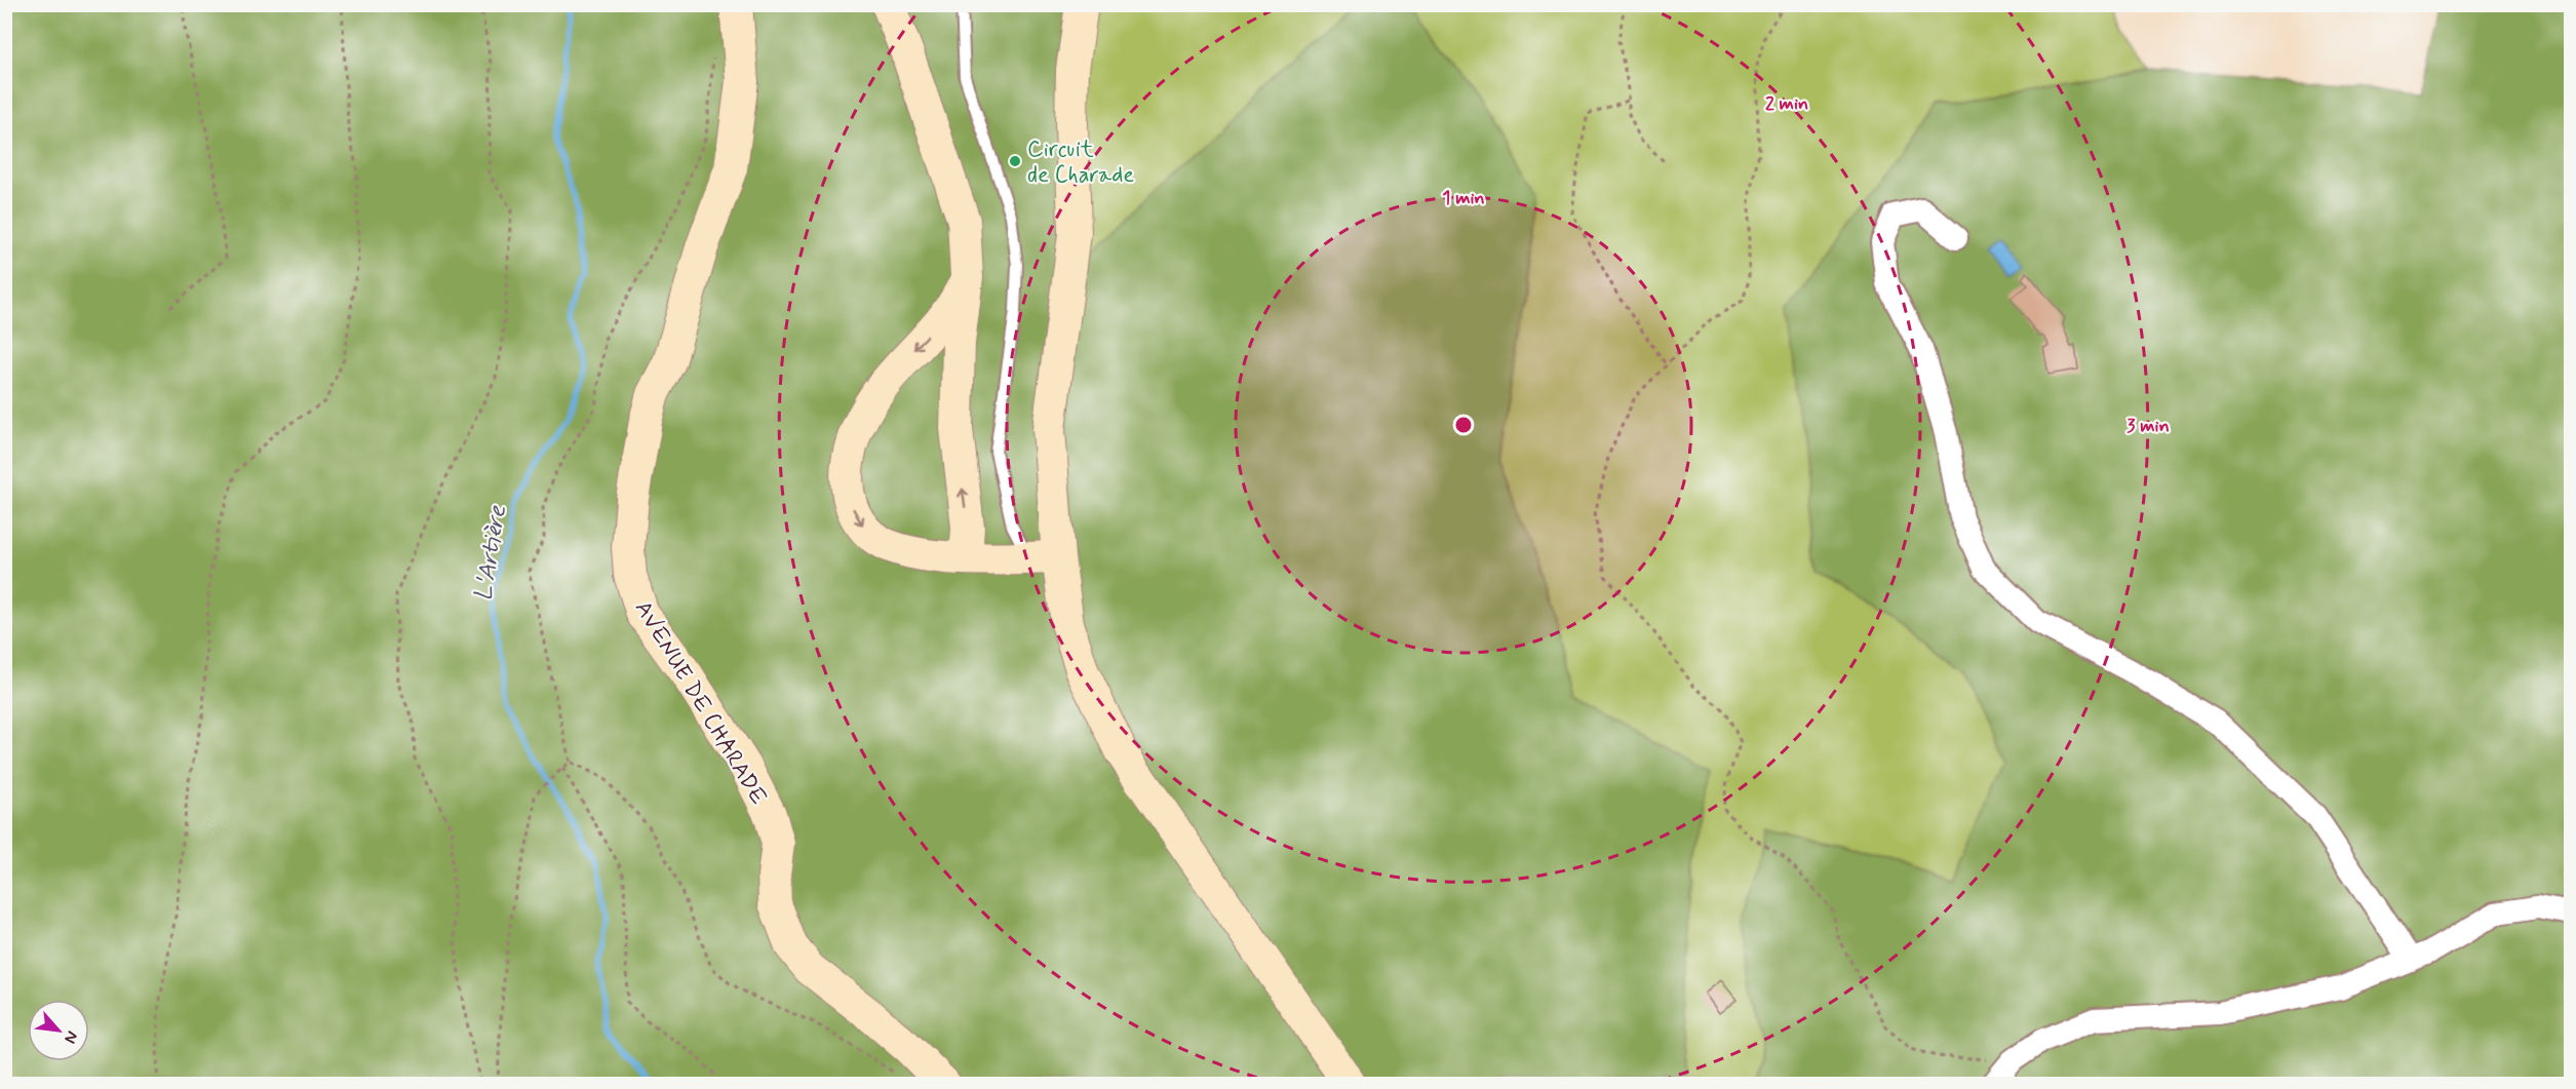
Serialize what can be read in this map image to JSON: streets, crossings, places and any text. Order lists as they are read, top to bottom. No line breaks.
{"streets":{"street":["AVENUE DE CHARADE"]},"water":["L'Artière"],"places":["Circuit de Charade"],"north":"bottom right","rings":["2 min","1 min","3 min"]}
